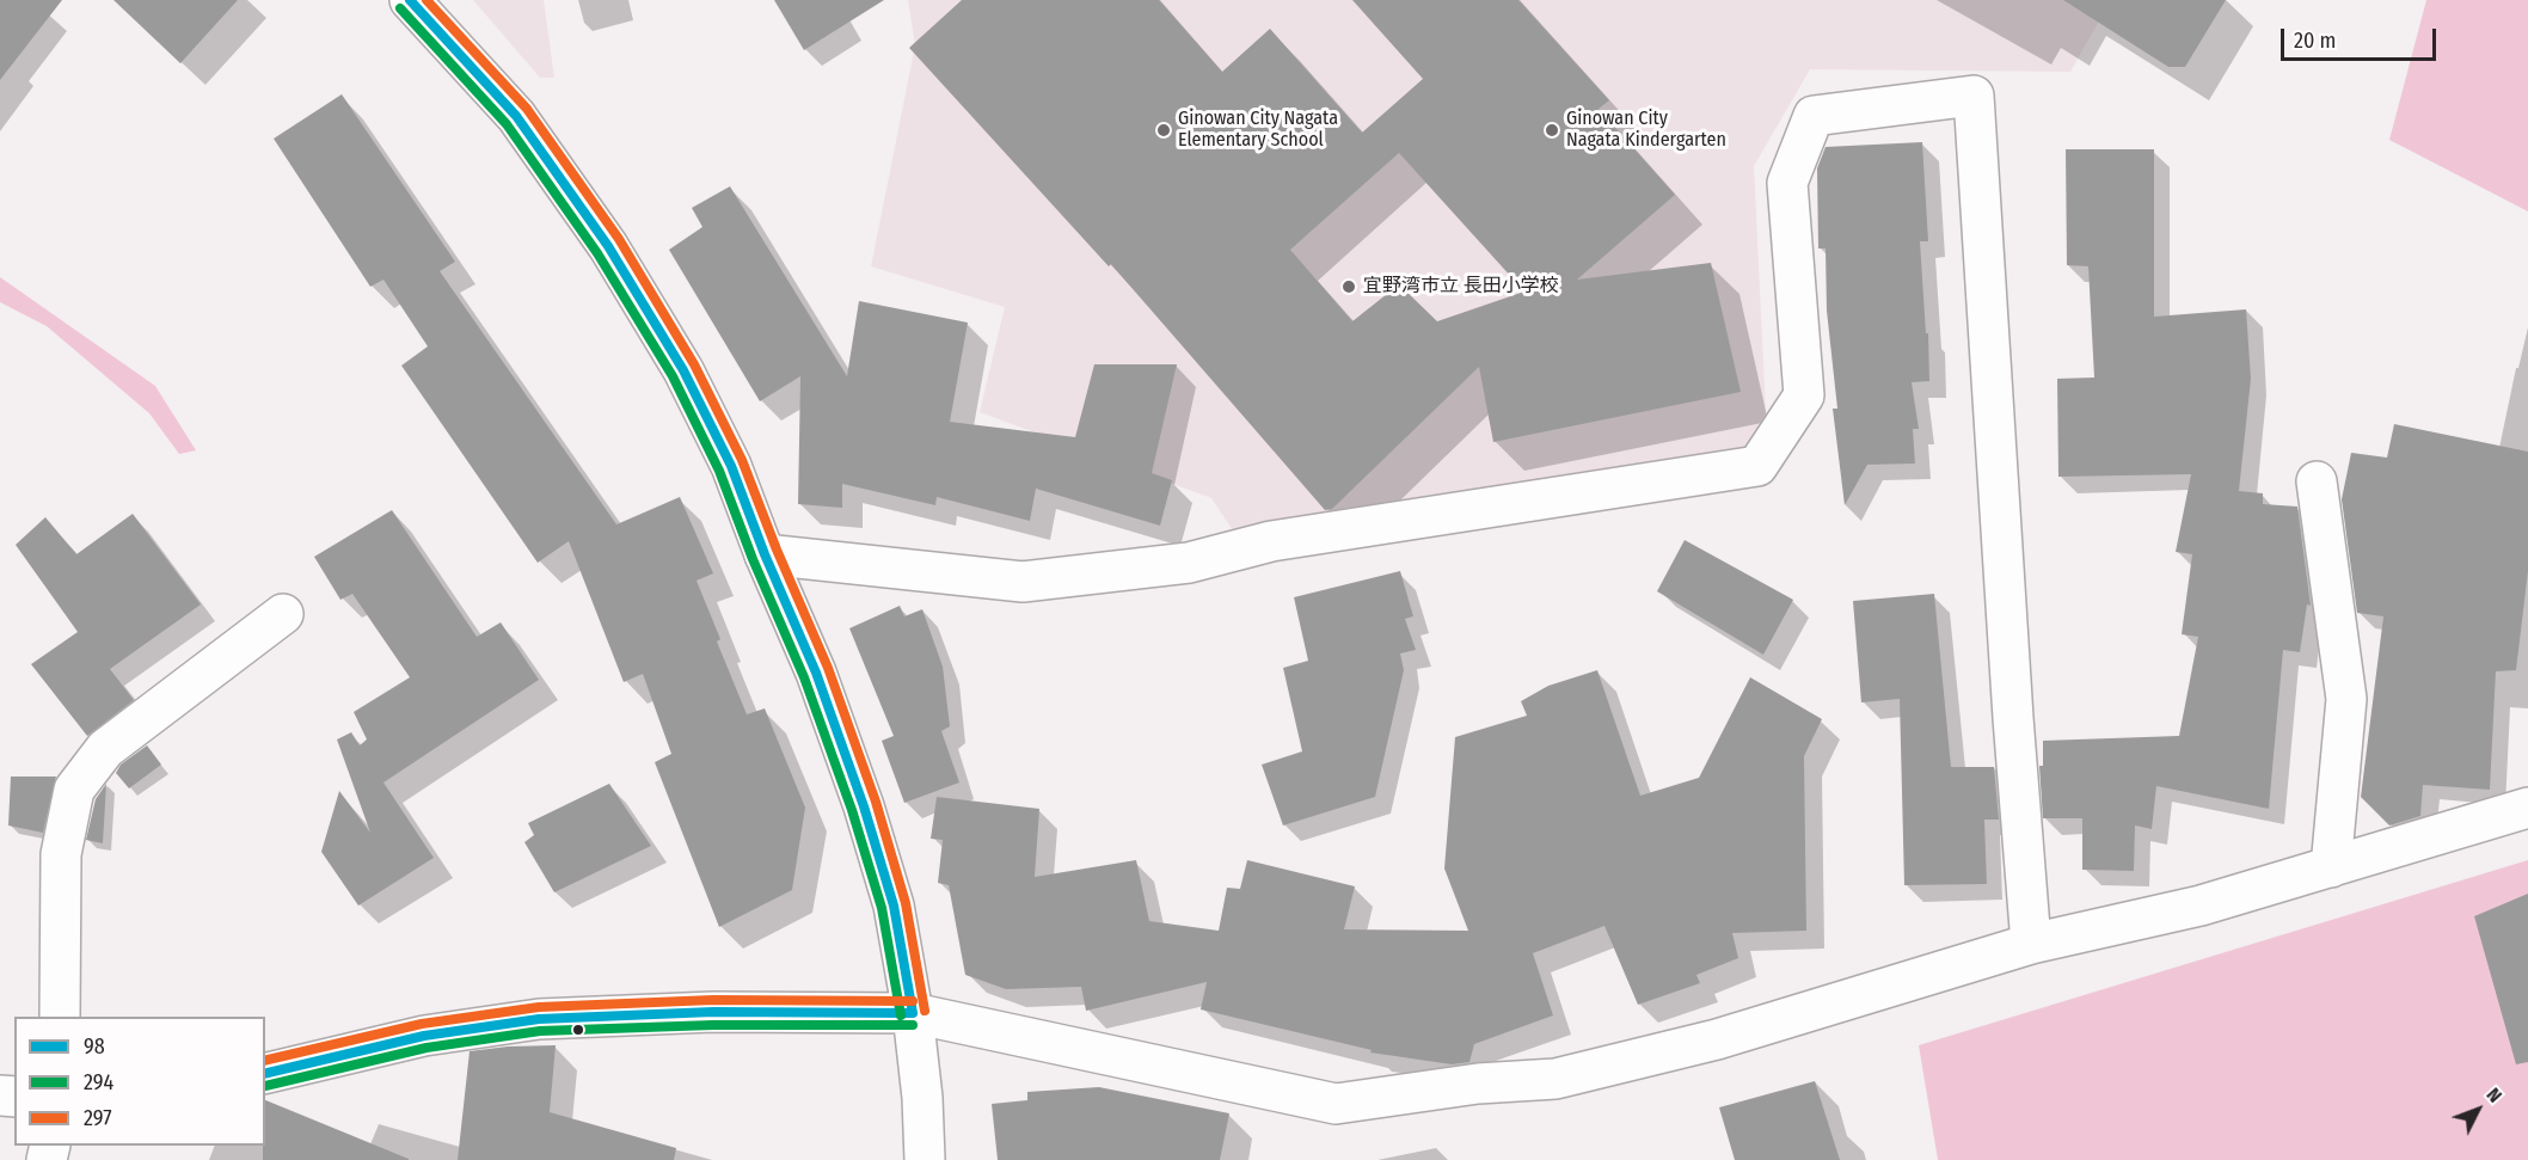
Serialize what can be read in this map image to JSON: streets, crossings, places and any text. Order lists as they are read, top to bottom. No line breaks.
{"places":["Ginowan City Nagata Elementary School","Ginowan City Nagata Kindergarten","宜野湾市立 長田小学校"],"lines":["transit line 98","transit line 297","transit line 294"],"legend":["98","294","297"],"scale_bar":"20 m","north":"top right"}
